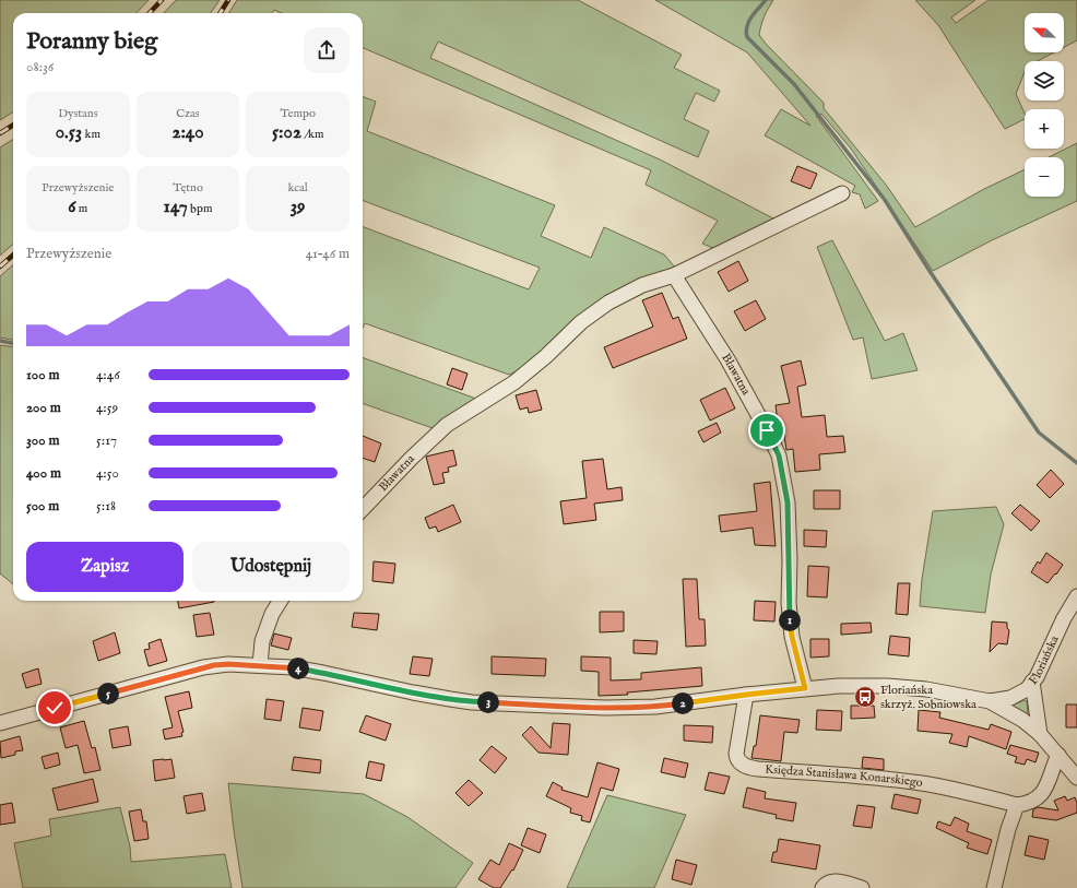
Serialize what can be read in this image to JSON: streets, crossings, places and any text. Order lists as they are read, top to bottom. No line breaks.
{"streets":{"street":["Bławatna","Floriańska","Księdza Stanisława Konarskiego"]},"crossings":[["Bławatna","Floriańska"],["Floriańska","Księdza Stanisława Konarskiego"]],"places":{"bus stop":["Floriańska skrzyż. Sobniowska"]},"north":"top left","page":{"map_buttons":["+","−"],"heading":["Poranny bieg","08:36"],"stats":[["Dystans","0.53 km"],["Czas","2:40"],["Tempo","5:02 /km"],["Przewyższenie","6 m"],["Tętno","147 bpm"],["kcal","39"]],"chart":["Przewyższenie","41–46 m"],"list":[{"name":"100 m","note":"4:46"},{"name":"200 m","note":"4:59"},{"name":"300 m","note":"5:17"},{"name":"400 m","note":"4:50"},{"name":"500 m","note":"5:18"}],"buttons":["Zapisz","Udostępnij"],"pins":["1","4","5","3","2"]}}
